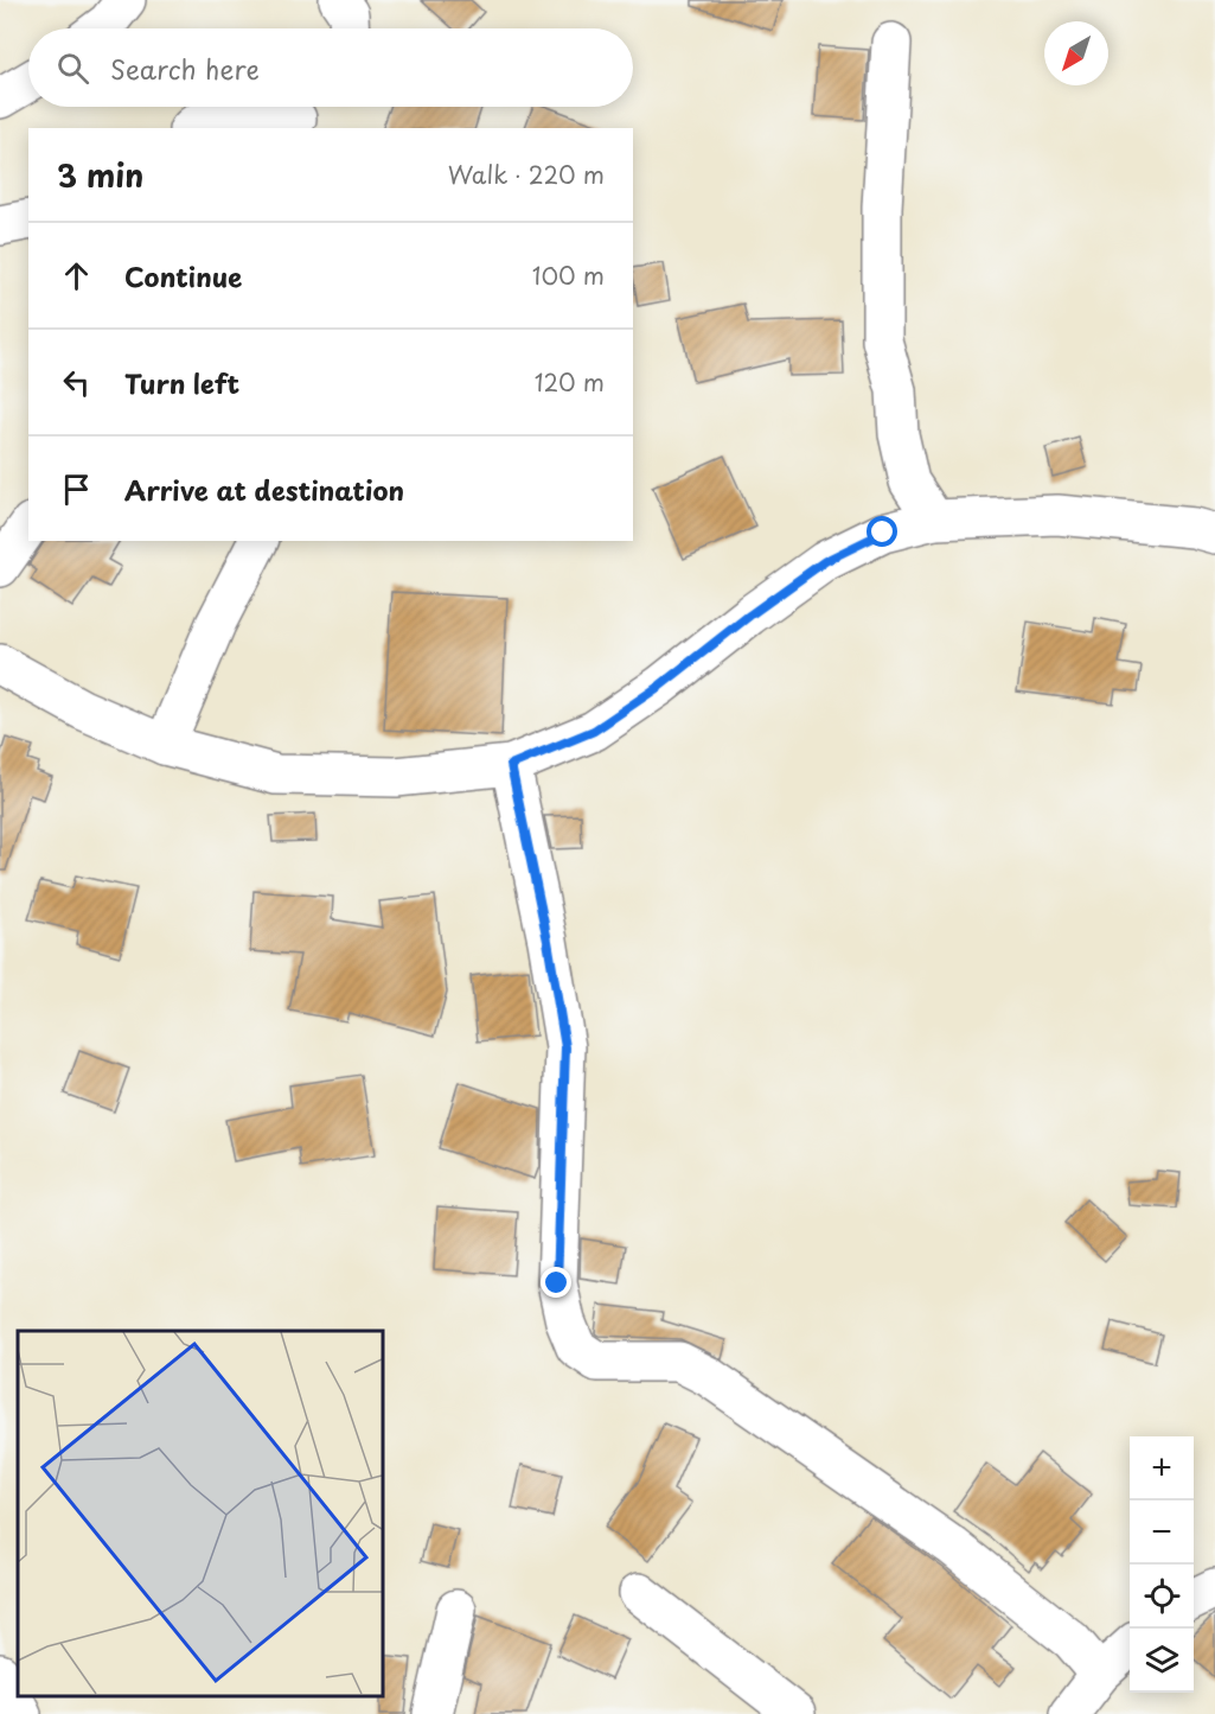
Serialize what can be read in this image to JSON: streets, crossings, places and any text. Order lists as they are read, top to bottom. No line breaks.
{"north":"bottom left","page":{"search":"Search here","heading":["3 min","Walk · 220 m"],"list":[["Continue","100 m"],["Turn left","120 m"],"Arrive at destination"],"map_buttons":["+","−"]}}
